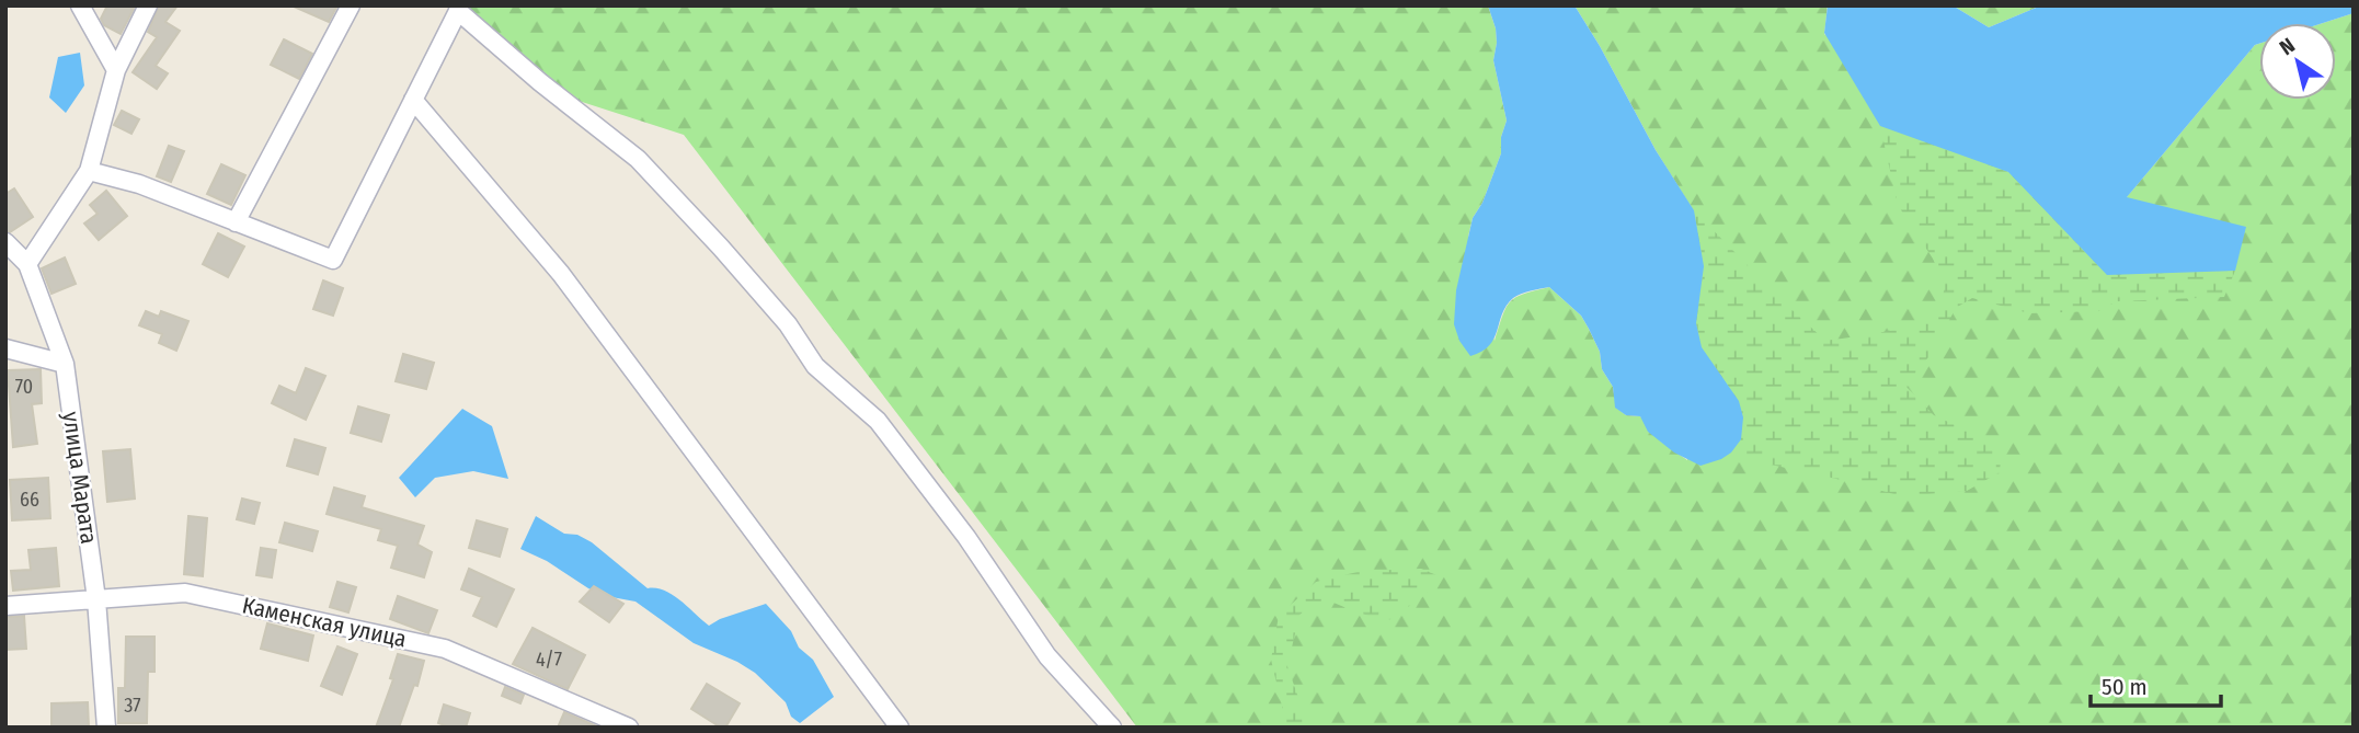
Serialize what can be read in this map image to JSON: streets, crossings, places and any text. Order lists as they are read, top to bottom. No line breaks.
{"streets":{"street":["улица Марата","Каменская улица"]},"crossings":[["улица Марата","Каменская улица"]],"house_numbers":["70","66","4/7","37"],"scale_bar":"50 m","north":"top left"}
